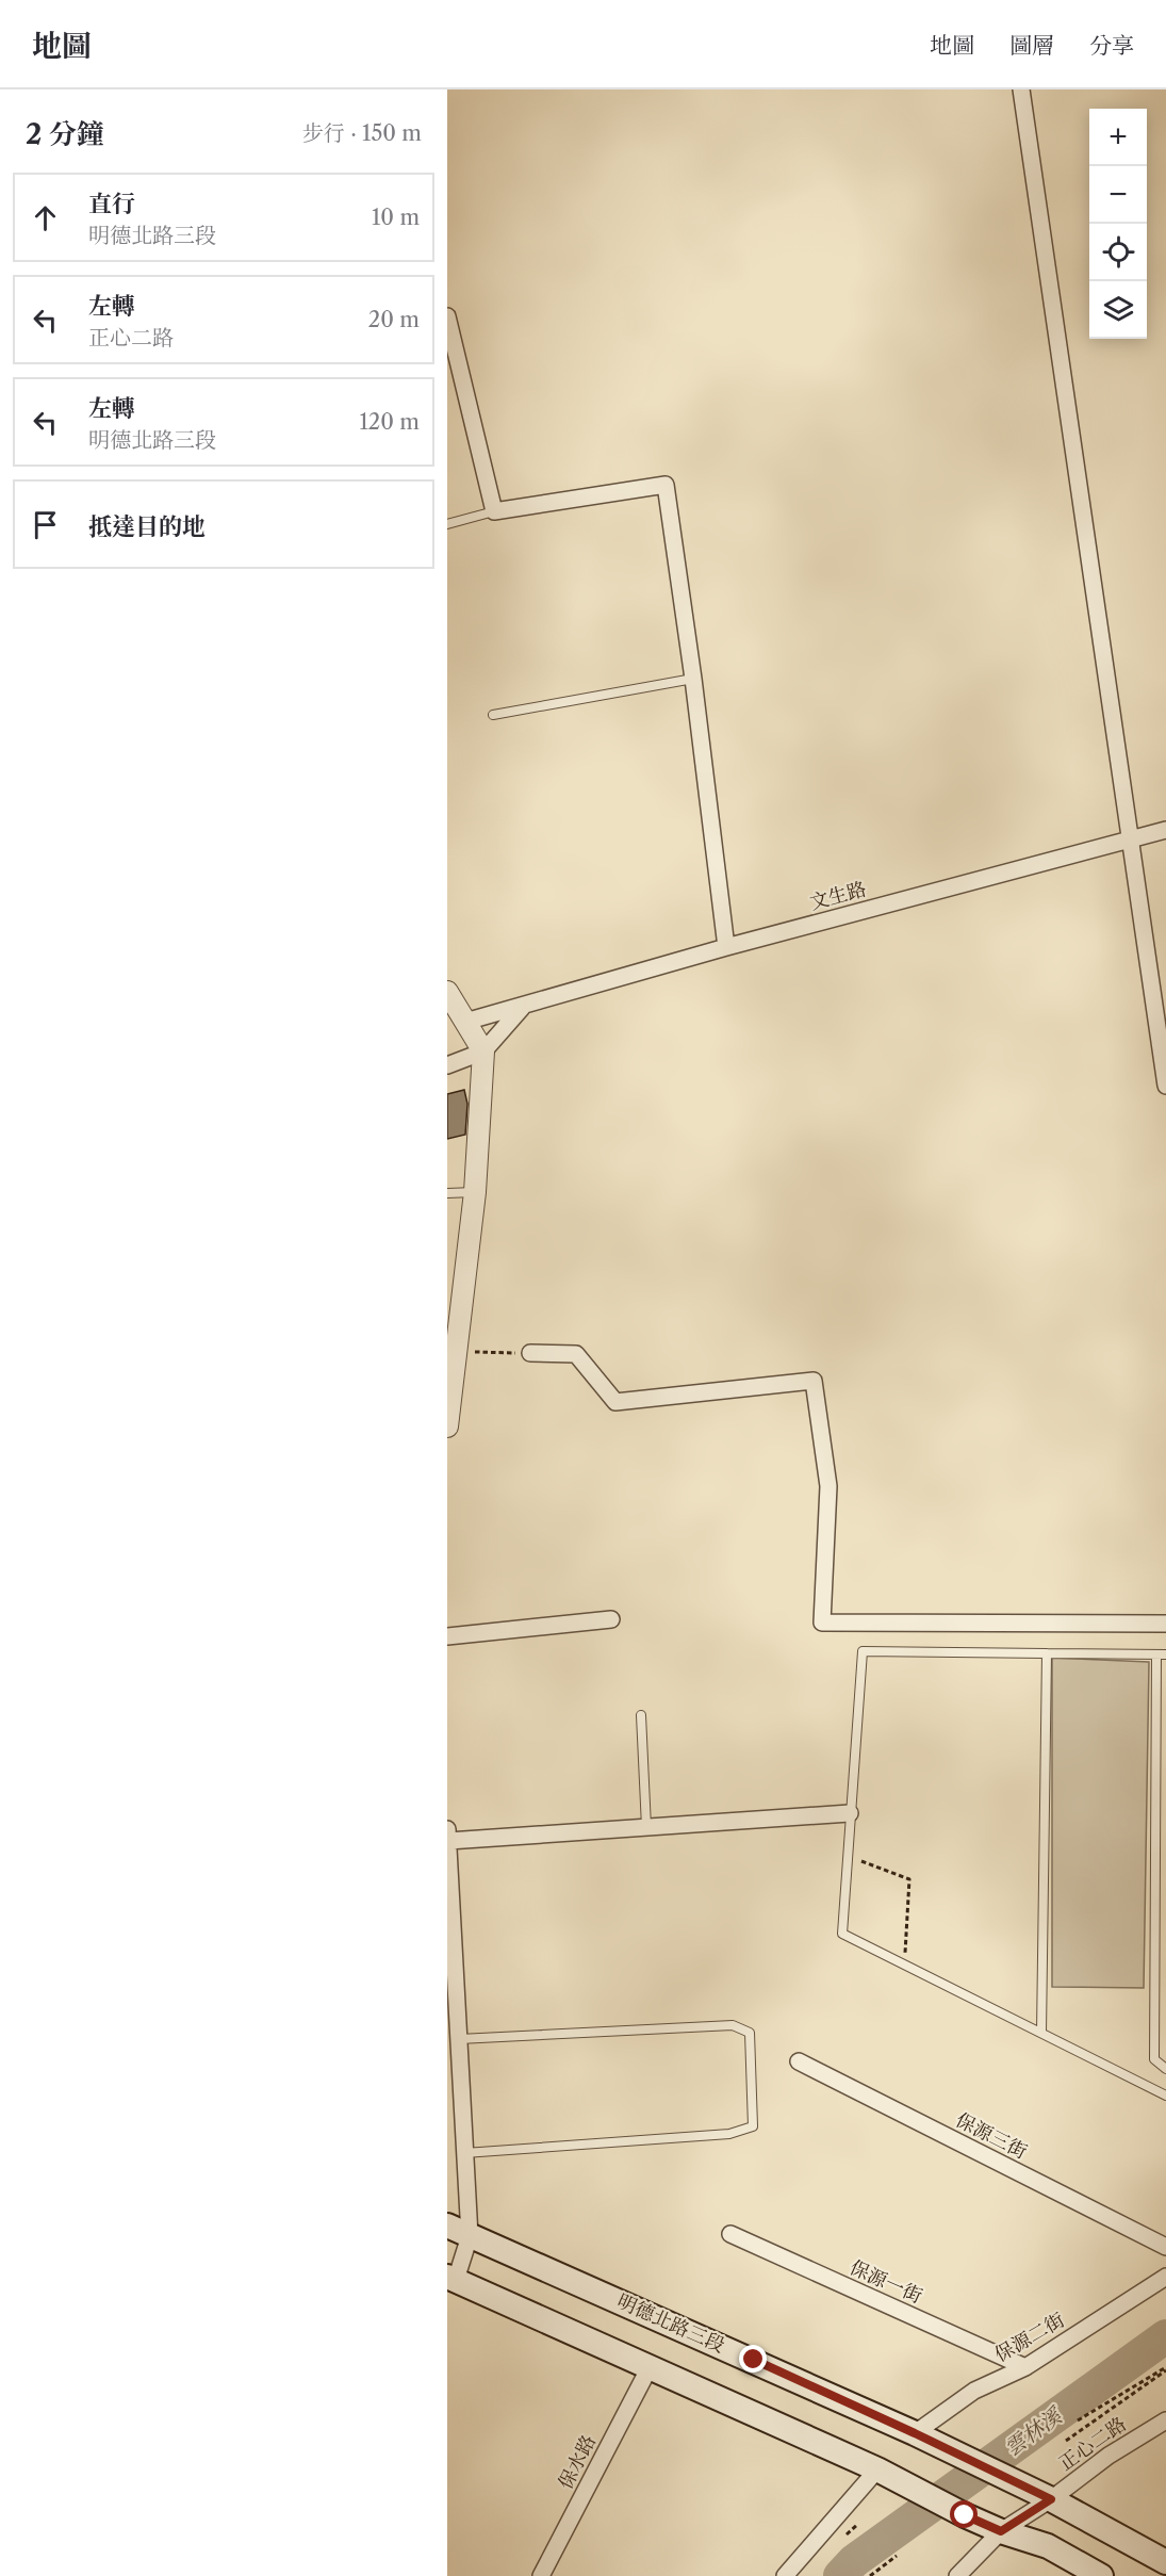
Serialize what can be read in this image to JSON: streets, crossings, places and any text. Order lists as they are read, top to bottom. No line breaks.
{"streets":{"main road":["明德北路三段"],"street":["文生路","保源三街","保源一街","保源二街","正心二路","保水路"]},"crossings":[["保源一街","保源二街"],["明德北路三段","保源二街"],["明德北路三段","正心二路"]],"water":["雲林溪"],"page":{"header":"地圖","nav":["地圖","圖層","分享"],"heading":["2 分鐘","步行 · 150 m"],"map_buttons":["+","−"],"list":[["直行","明德北路三段","10 m"],["左轉","正心二路","20 m"],["左轉","明德北路三段","120 m"],"抵達目的地"]}}
